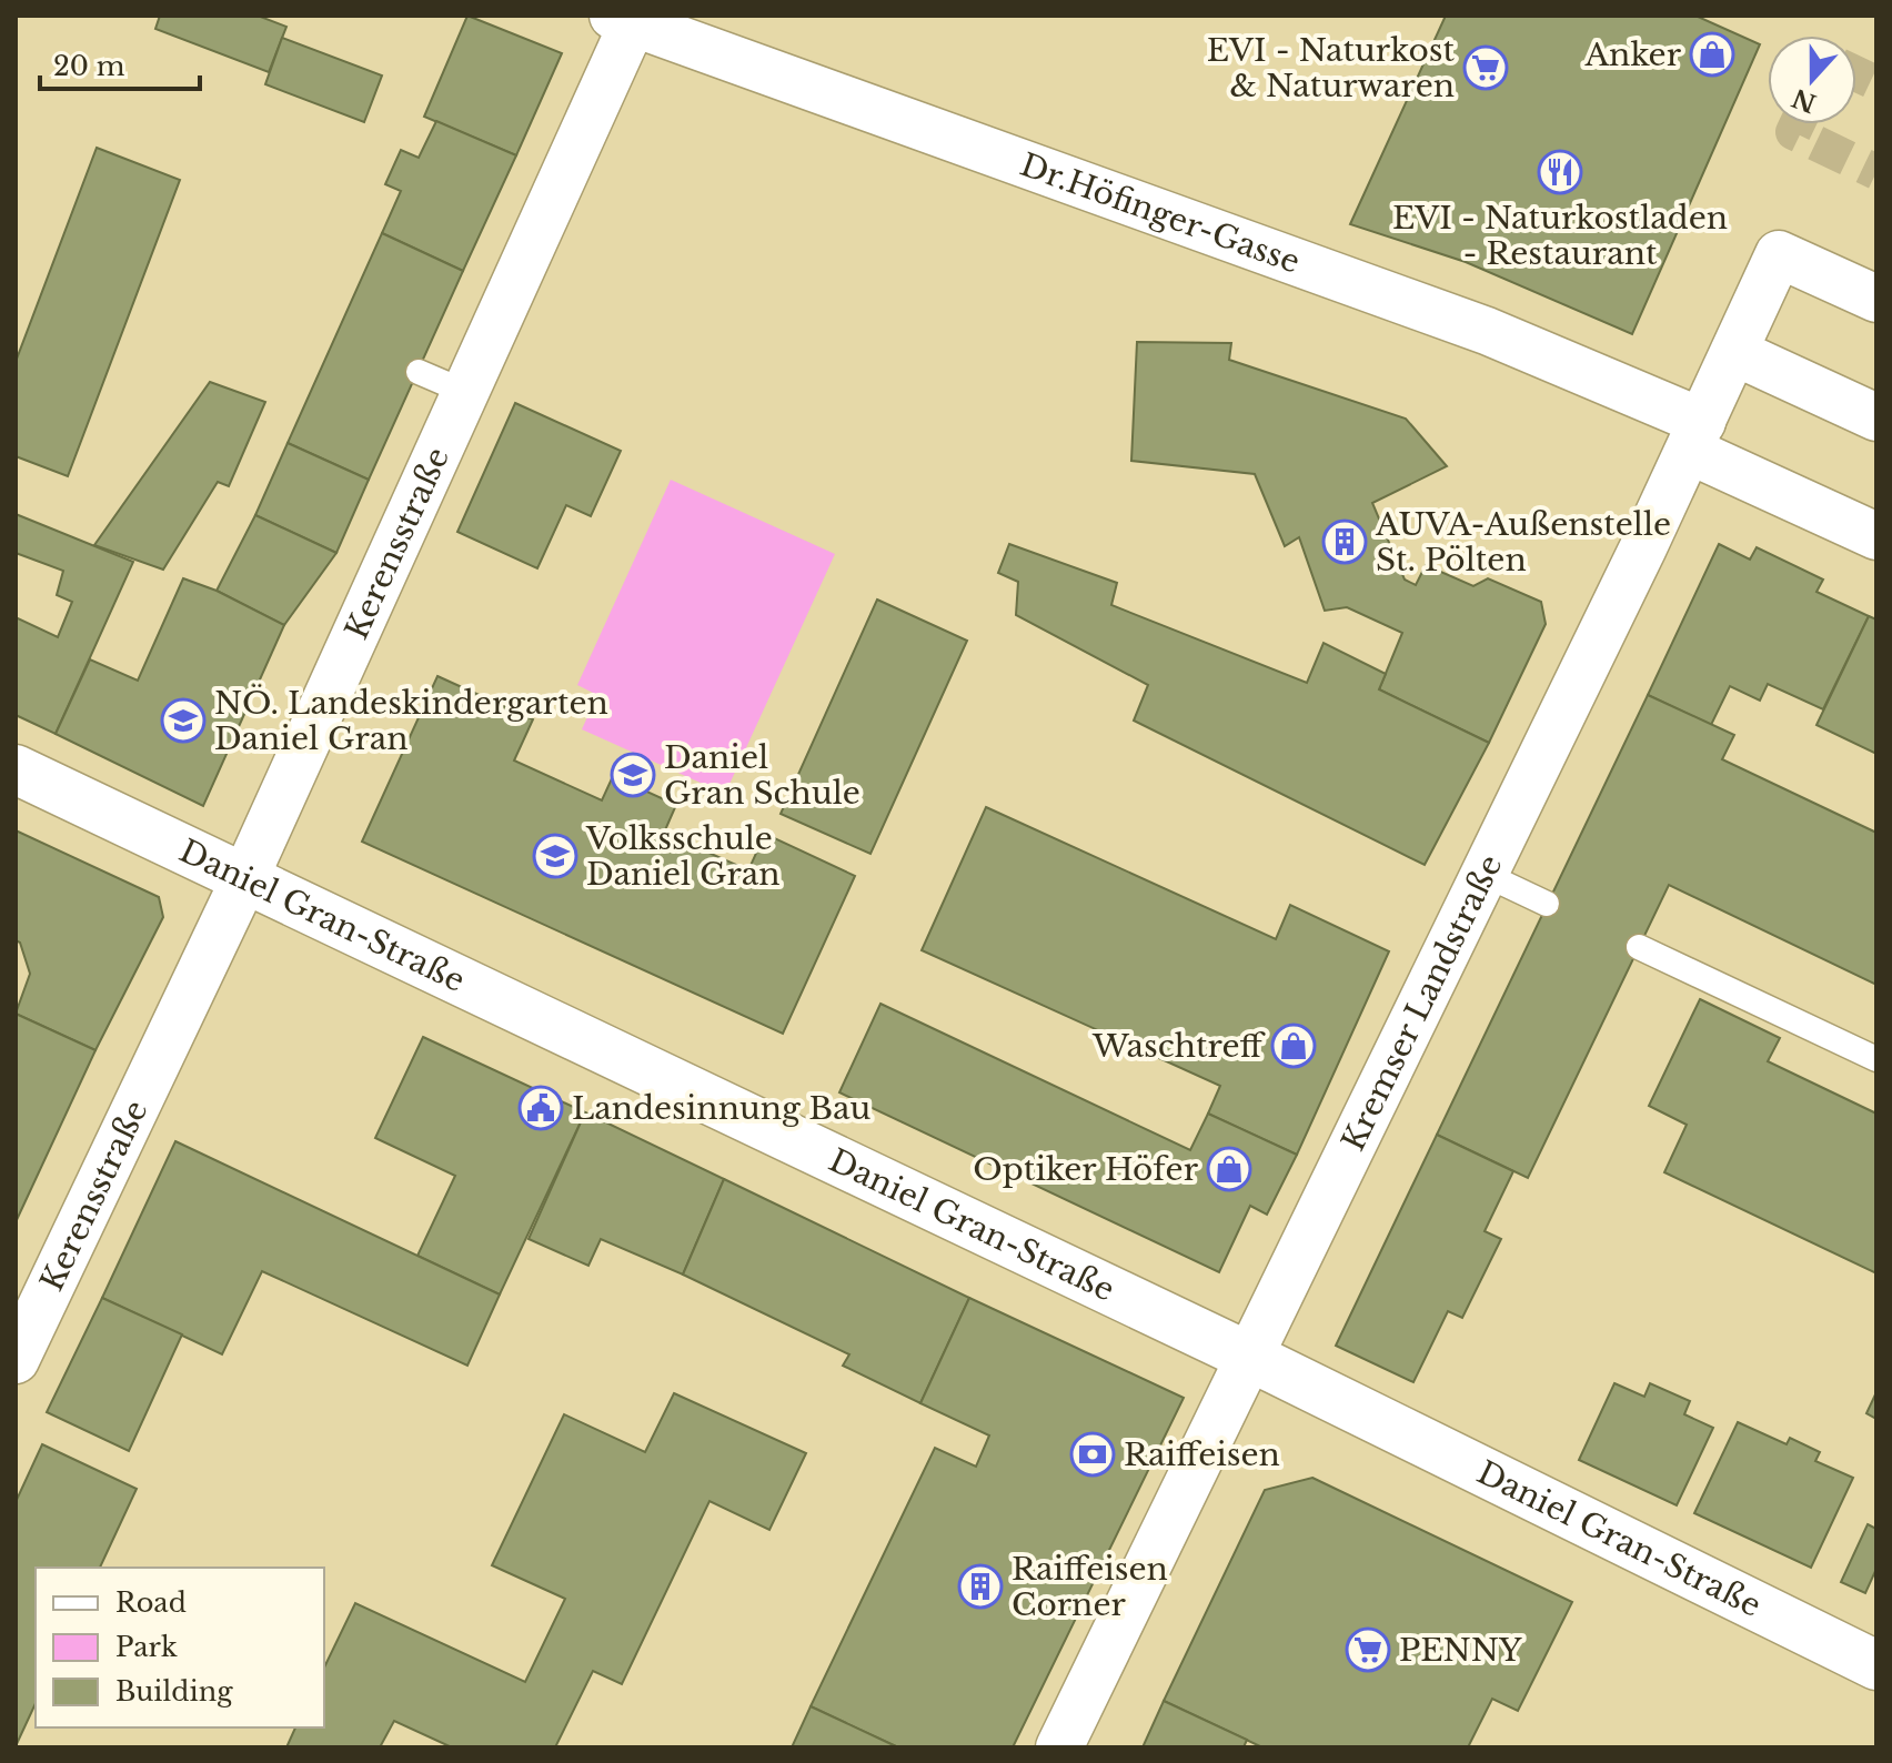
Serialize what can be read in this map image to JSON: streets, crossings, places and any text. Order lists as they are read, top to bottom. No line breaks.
{"streets":{"street":["Dr.Höfinger-Gasse","Kerensstraße","Daniel Gran-Straße","Kremser Landstraße"]},"crossings":[["Dr.Höfinger-Gasse","Kerensstraße"],["Dr.Höfinger-Gasse","Kremser Landstraße"],["Kerensstraße","Daniel Gran-Straße"],["Daniel Gran-Straße","Kremser Landstraße"]],"places":{"shop":["Anker","Waschtreff","Optiker Höfer"],"supermarket":["EVI - Naturkost & Naturwaren","PENNY"],"restaurant":["EVI - Naturkostladen - Restaurant"],"building":["AUVA-Außenstelle St. Pölten","Raiffeisen Corner"],"school or university":["NÖ. Landeskindergarten Daniel Gran","Daniel Gran Schule","Volksschule Daniel Gran"],"public building":["Landesinnung Bau"],"bank":["Raiffeisen"]},"legend":["Road","Park","Building"],"scale_bar":"20 m","north":"bottom"}
